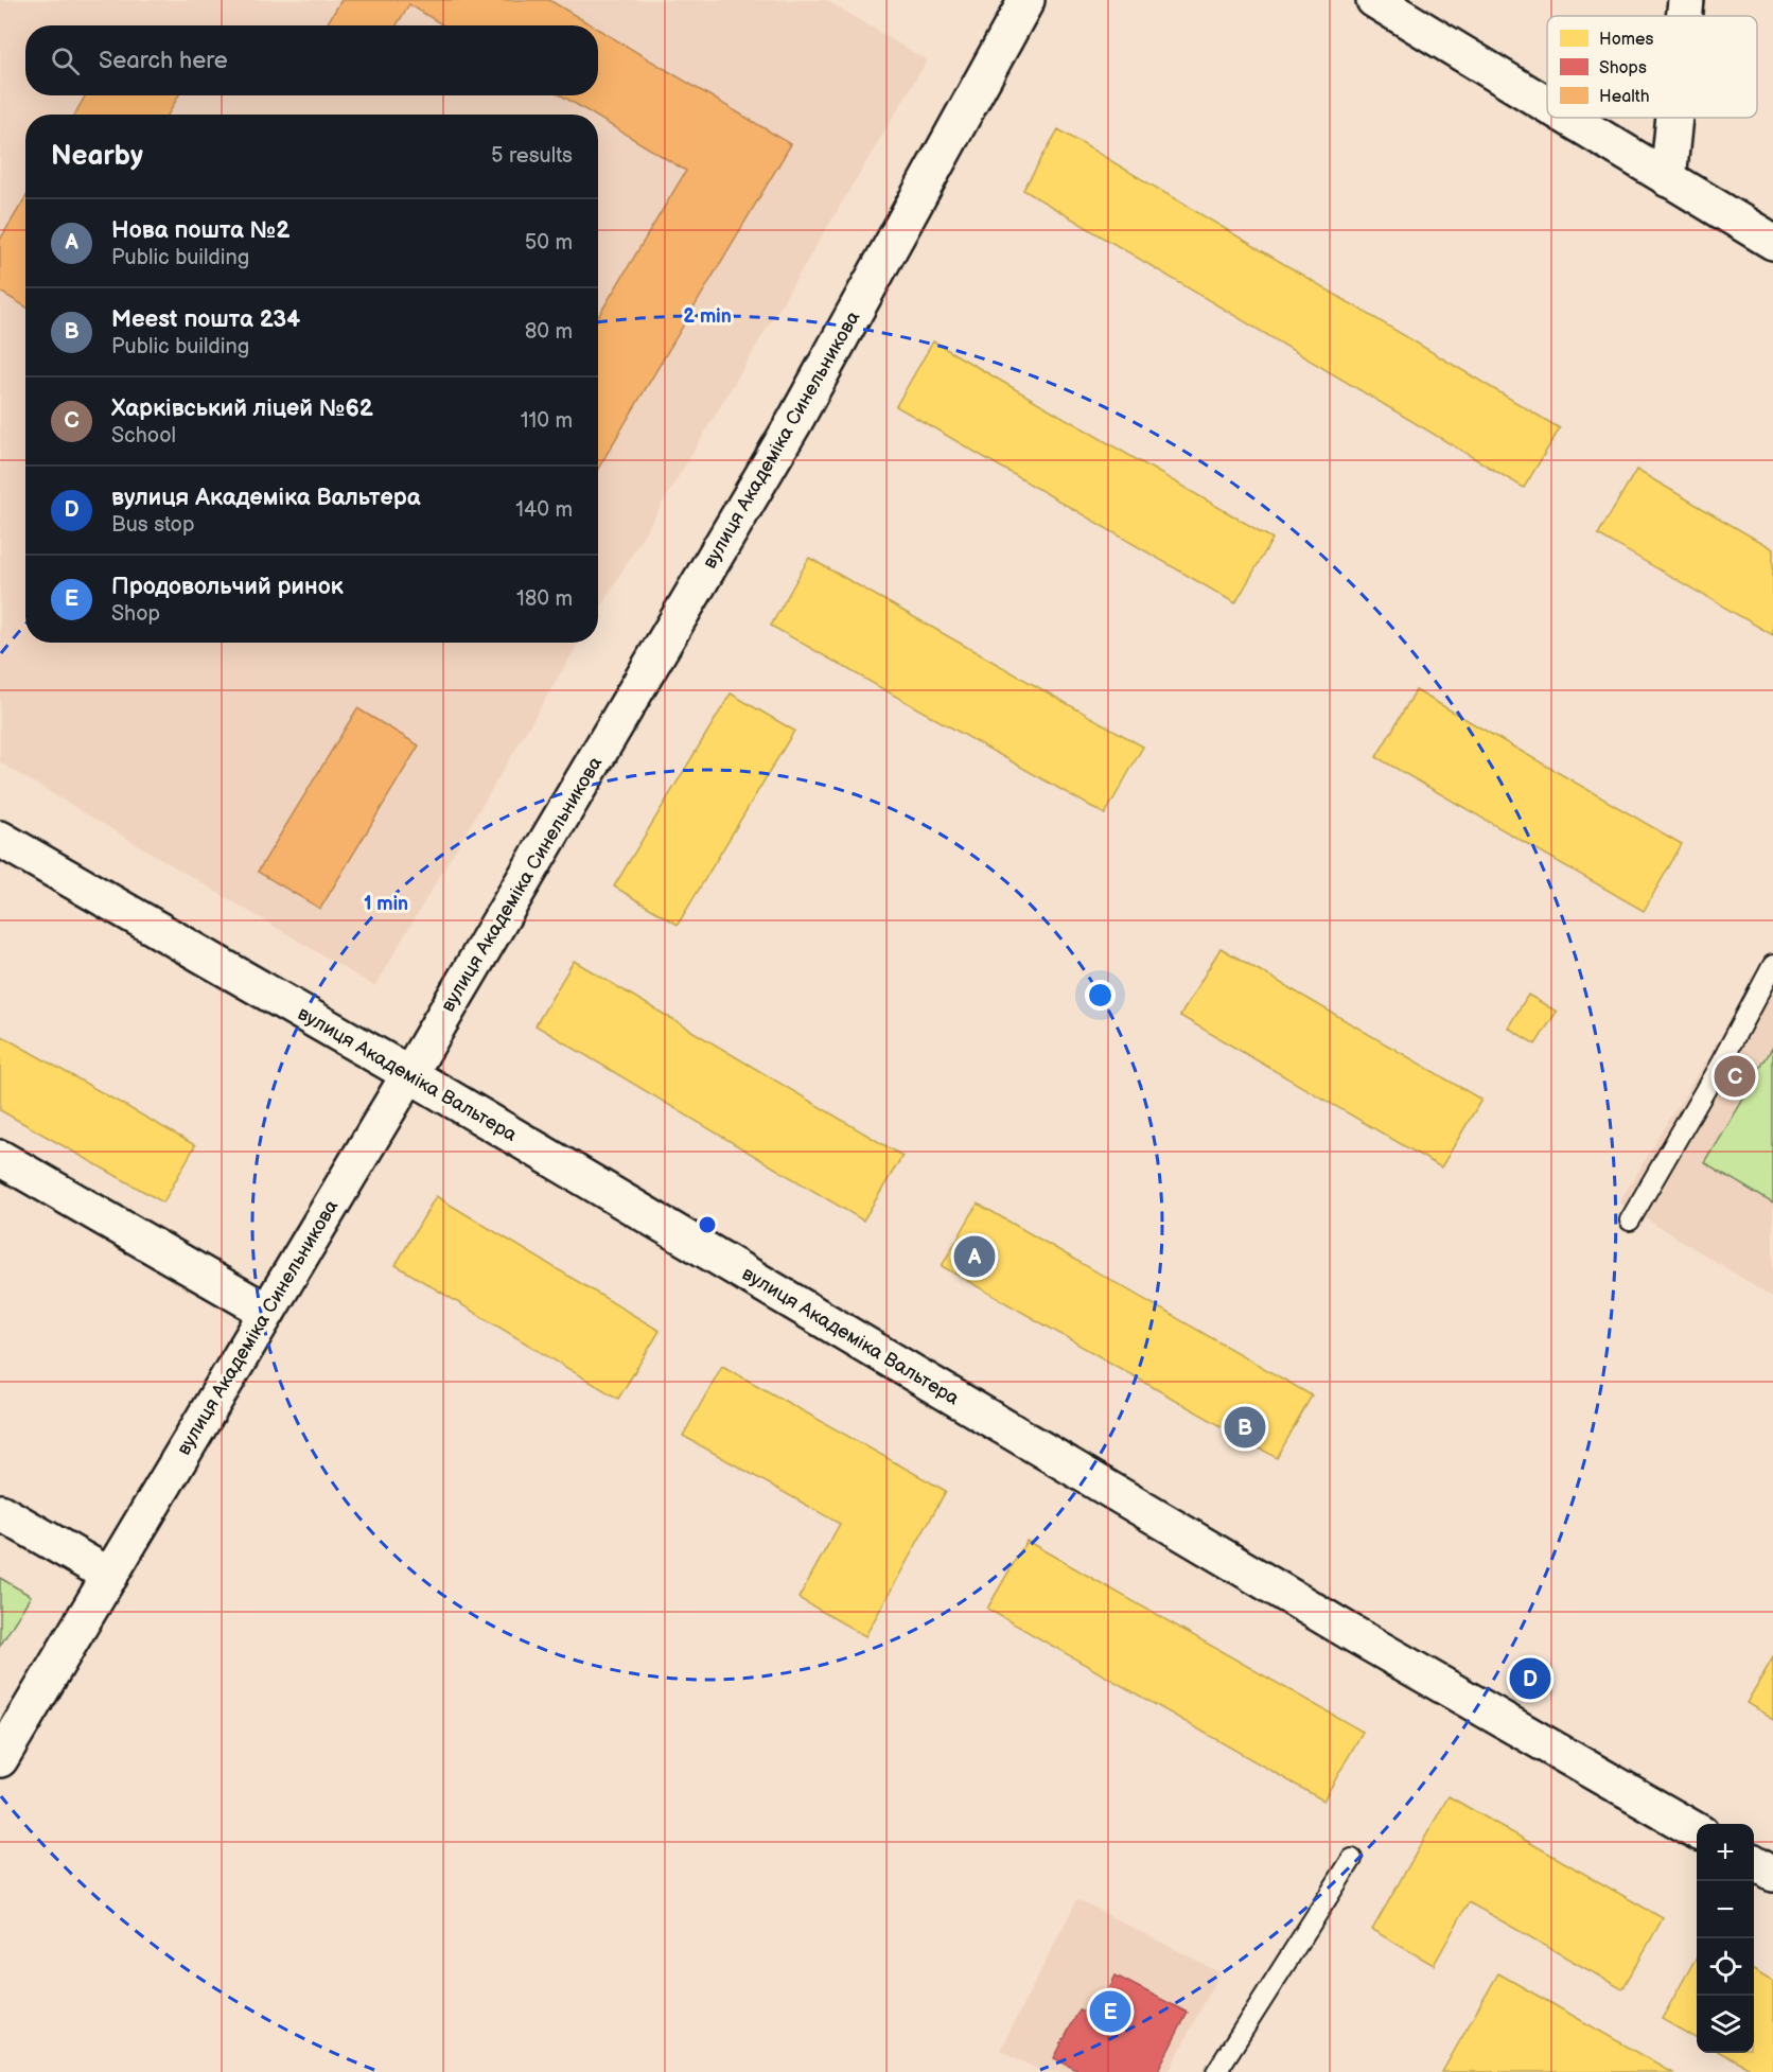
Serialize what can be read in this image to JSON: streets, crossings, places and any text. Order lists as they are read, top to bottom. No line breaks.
{"streets":{"street":["вулиця Академіка Синельникова","вулиця Академіка Вальтера"]},"crossings":[["вулиця Академіка Синельникова","вулиця Академіка Вальтера"]],"legend":["Homes","Shops","Health"],"page":{"search":"Search here","heading":["Nearby","5 results"],"list":[{"mark":"A","name":"Нова пошта №2","note":"Public building","value":"50 m"},{"mark":"B","name":"Meest пошта 234","note":"Public building","value":"80 m"},{"mark":"C","name":"Харківський ліцей №62","note":"School","value":"110 m"},{"mark":"D","name":"вулиця Академіка Вальтера","note":"Bus stop","value":"140 m"},{"mark":"E","name":"Продовольчий ринок","note":"Shop","value":"180 m"}],"pins":["C","A","B","D","E"],"map_buttons":["+","−"]},"rings":["2 min","1 min"]}
